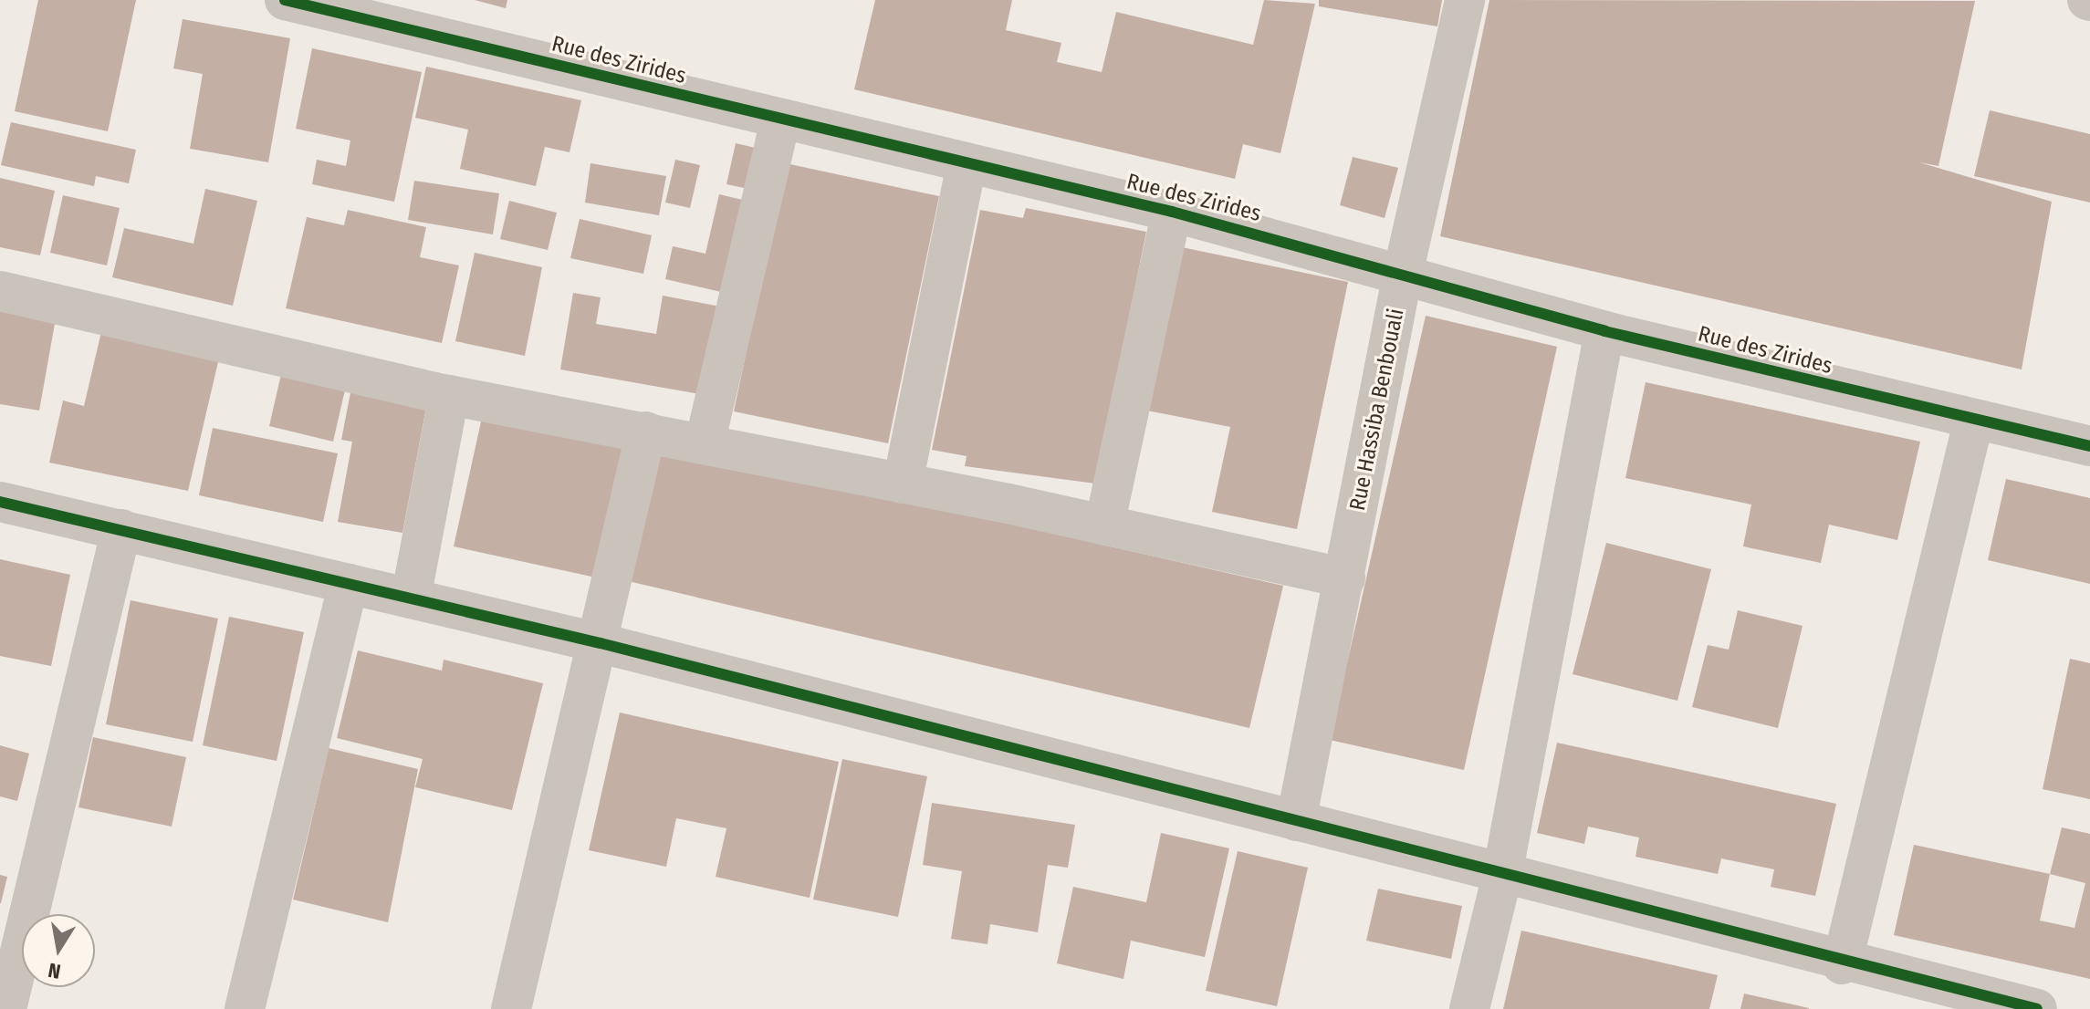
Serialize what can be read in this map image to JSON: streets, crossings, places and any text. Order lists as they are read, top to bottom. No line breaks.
{"streets":{"street":["Rue des Zirides","Rue Hassiba Benbouali"]},"crossings":[["Rue des Zirides","Rue Hassiba Benbouali"]],"north":"bottom"}
